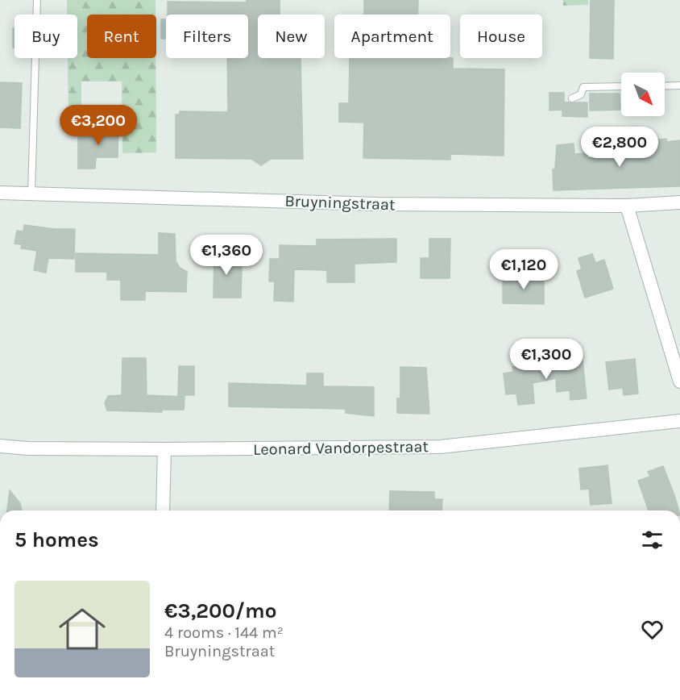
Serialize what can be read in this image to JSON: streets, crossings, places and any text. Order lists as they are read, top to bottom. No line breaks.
{"streets":{"street":["Bruyningstraat","Leonard Vandorpestraat"]},"north":"bottom right","page":{"chip":["Buy","Rent","Filters","New","Apartment","House"],"price":["€3,200","€2,800","€1,360","€1,120","€1,300"],"heading":"5 homes","list":[{"name":"€3,200/mo","note":"4 rooms · 144 m² · Bruyningstraat"}]}}
